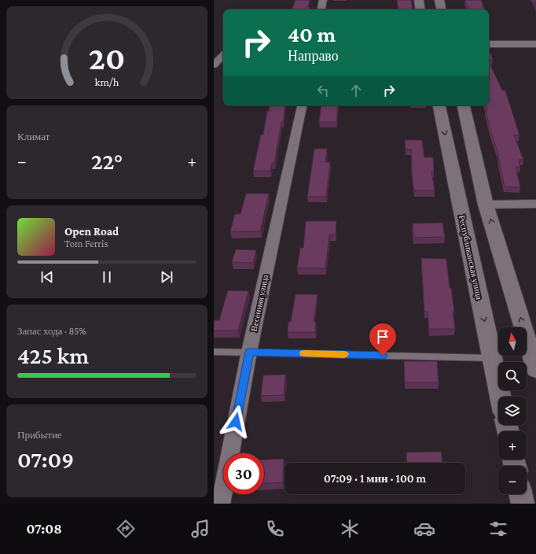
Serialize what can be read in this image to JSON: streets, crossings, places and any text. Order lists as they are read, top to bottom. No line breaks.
{"streets":{"street":["Республиканская улица","Весенняя улица"]},"north":"top","page":{"turn":["40 m","Направо"],"tile":["Климат",["Запас хода · 85%","425 km"],["Прибытие","07:09"]],"heat":["−","22°","+"],"song":["Open Road","Tom Ferris"],"map_buttons":["+","−"],"limit":"30","trip":"07:09 · 1 мин · 100 m","tabs":"07:08","gauge":["20","km/h"]}}
